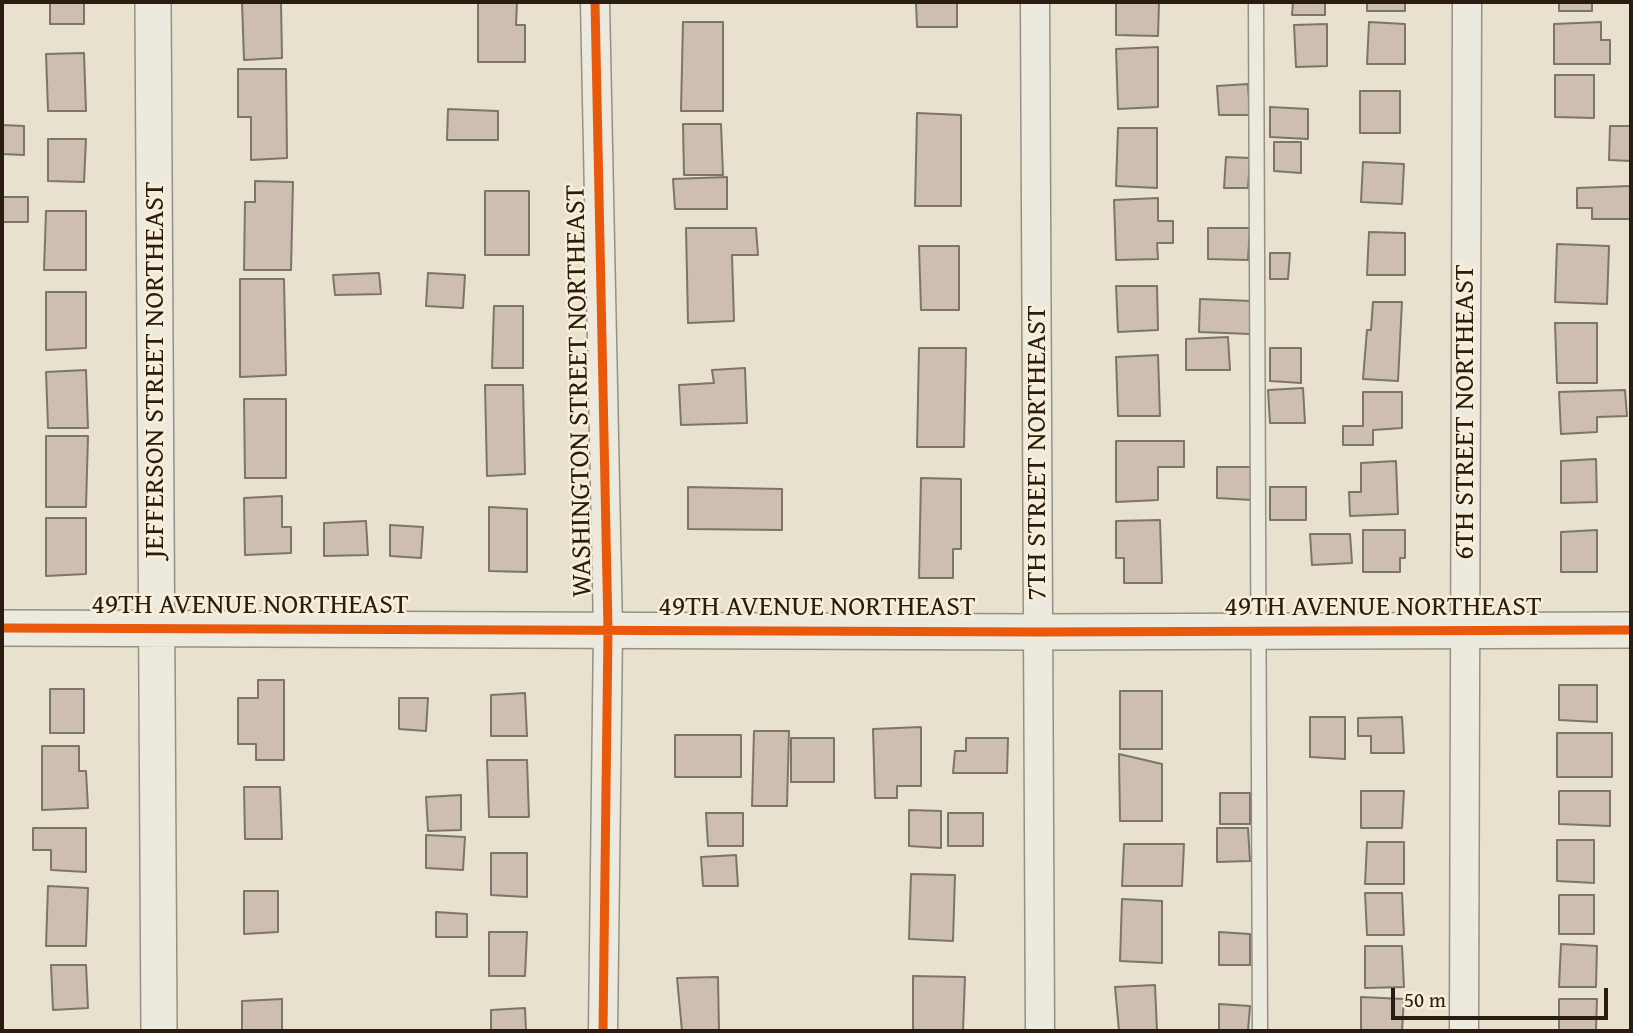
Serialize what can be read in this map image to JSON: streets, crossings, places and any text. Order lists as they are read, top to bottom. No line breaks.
{"streets":{"street":["JEFFERSON STREET NORTHEAST","WASHINGTON STREET NORTHEAST","6TH STREET NORTHEAST","7TH STREET NORTHEAST","49TH AVENUE NORTHEAST"]},"crossings":[["JEFFERSON STREET NORTHEAST","49TH AVENUE NORTHEAST"],["WASHINGTON STREET NORTHEAST","49TH AVENUE NORTHEAST"],["6TH STREET NORTHEAST","49TH AVENUE NORTHEAST"],["7TH STREET NORTHEAST","49TH AVENUE NORTHEAST"]],"scale_bar":"50 m"}
